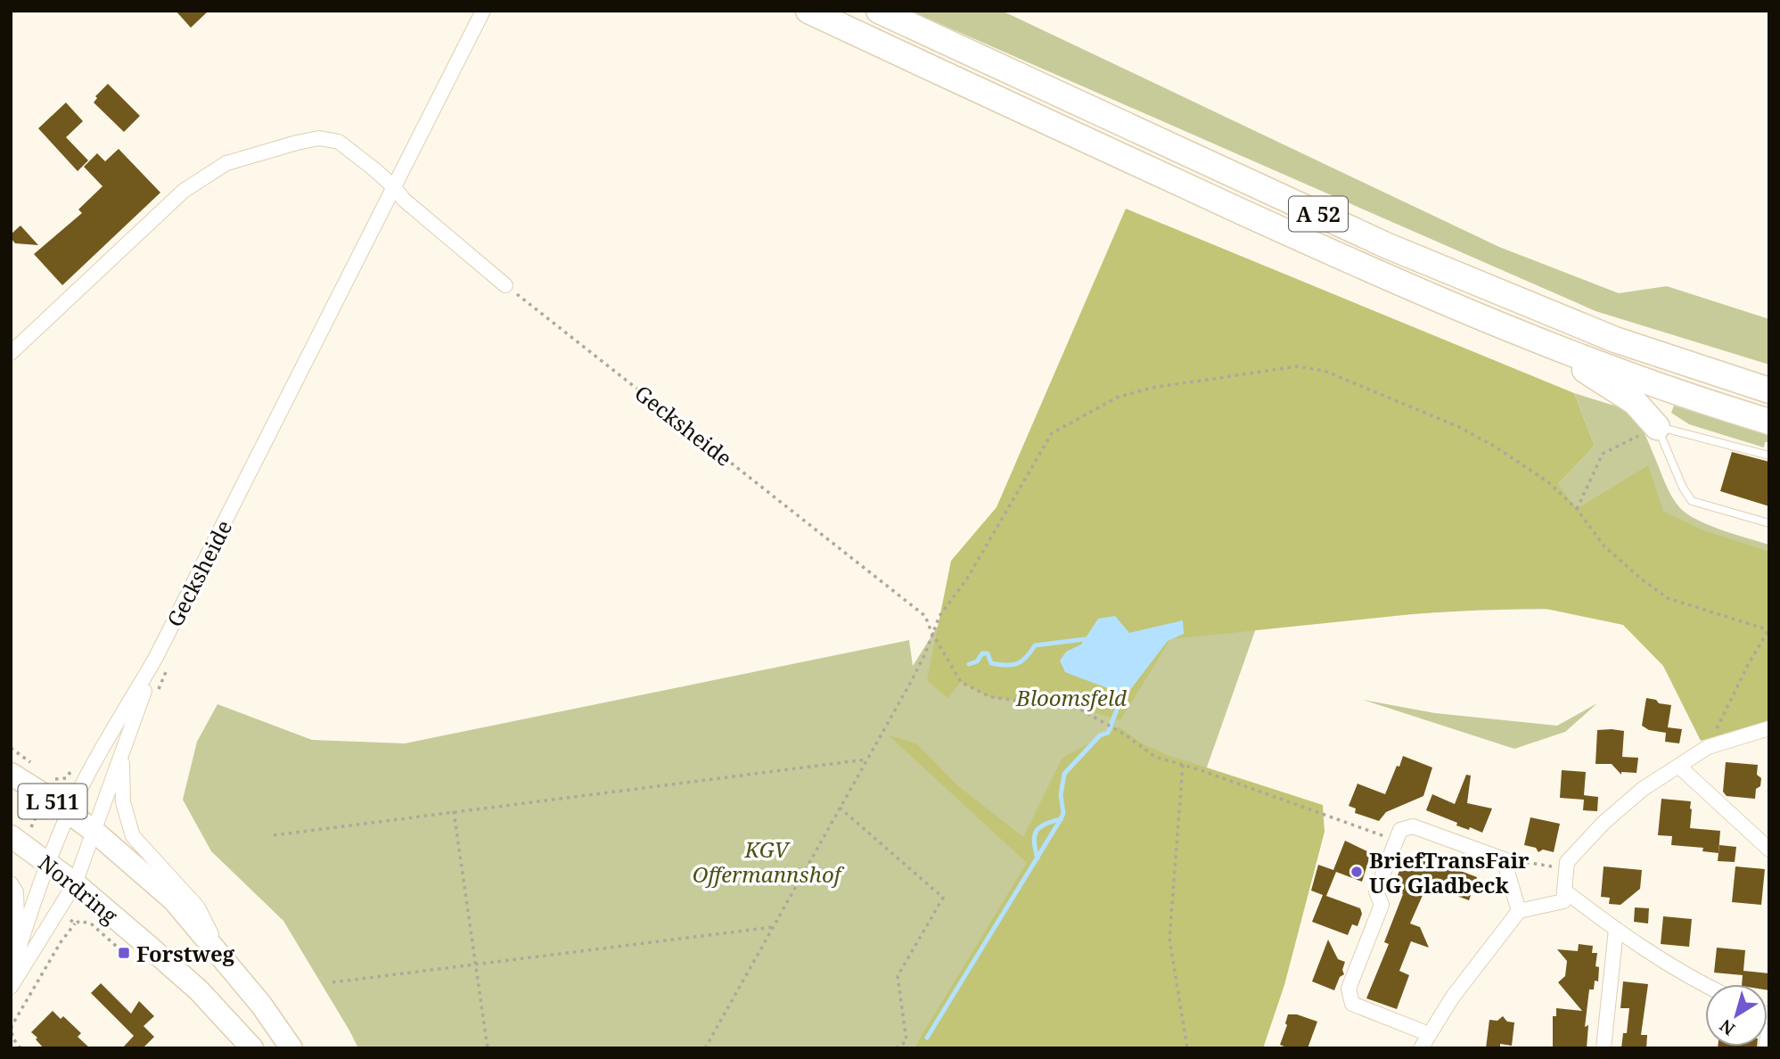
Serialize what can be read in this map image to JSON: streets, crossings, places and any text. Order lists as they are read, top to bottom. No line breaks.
{"streets":{"highway":["A 52"],"main road":["L 511","Nordring"],"street":["Gecksheide"]},"crossings":[["Gecksheide","L 511"],["Gecksheide","Nordring"]],"parks":["Bloomsfeld","KGV Offermannshof"],"places":{"other":["BriefTransFair UG Gladbeck"],"transit":["Forstweg"]},"north":"bottom left"}
